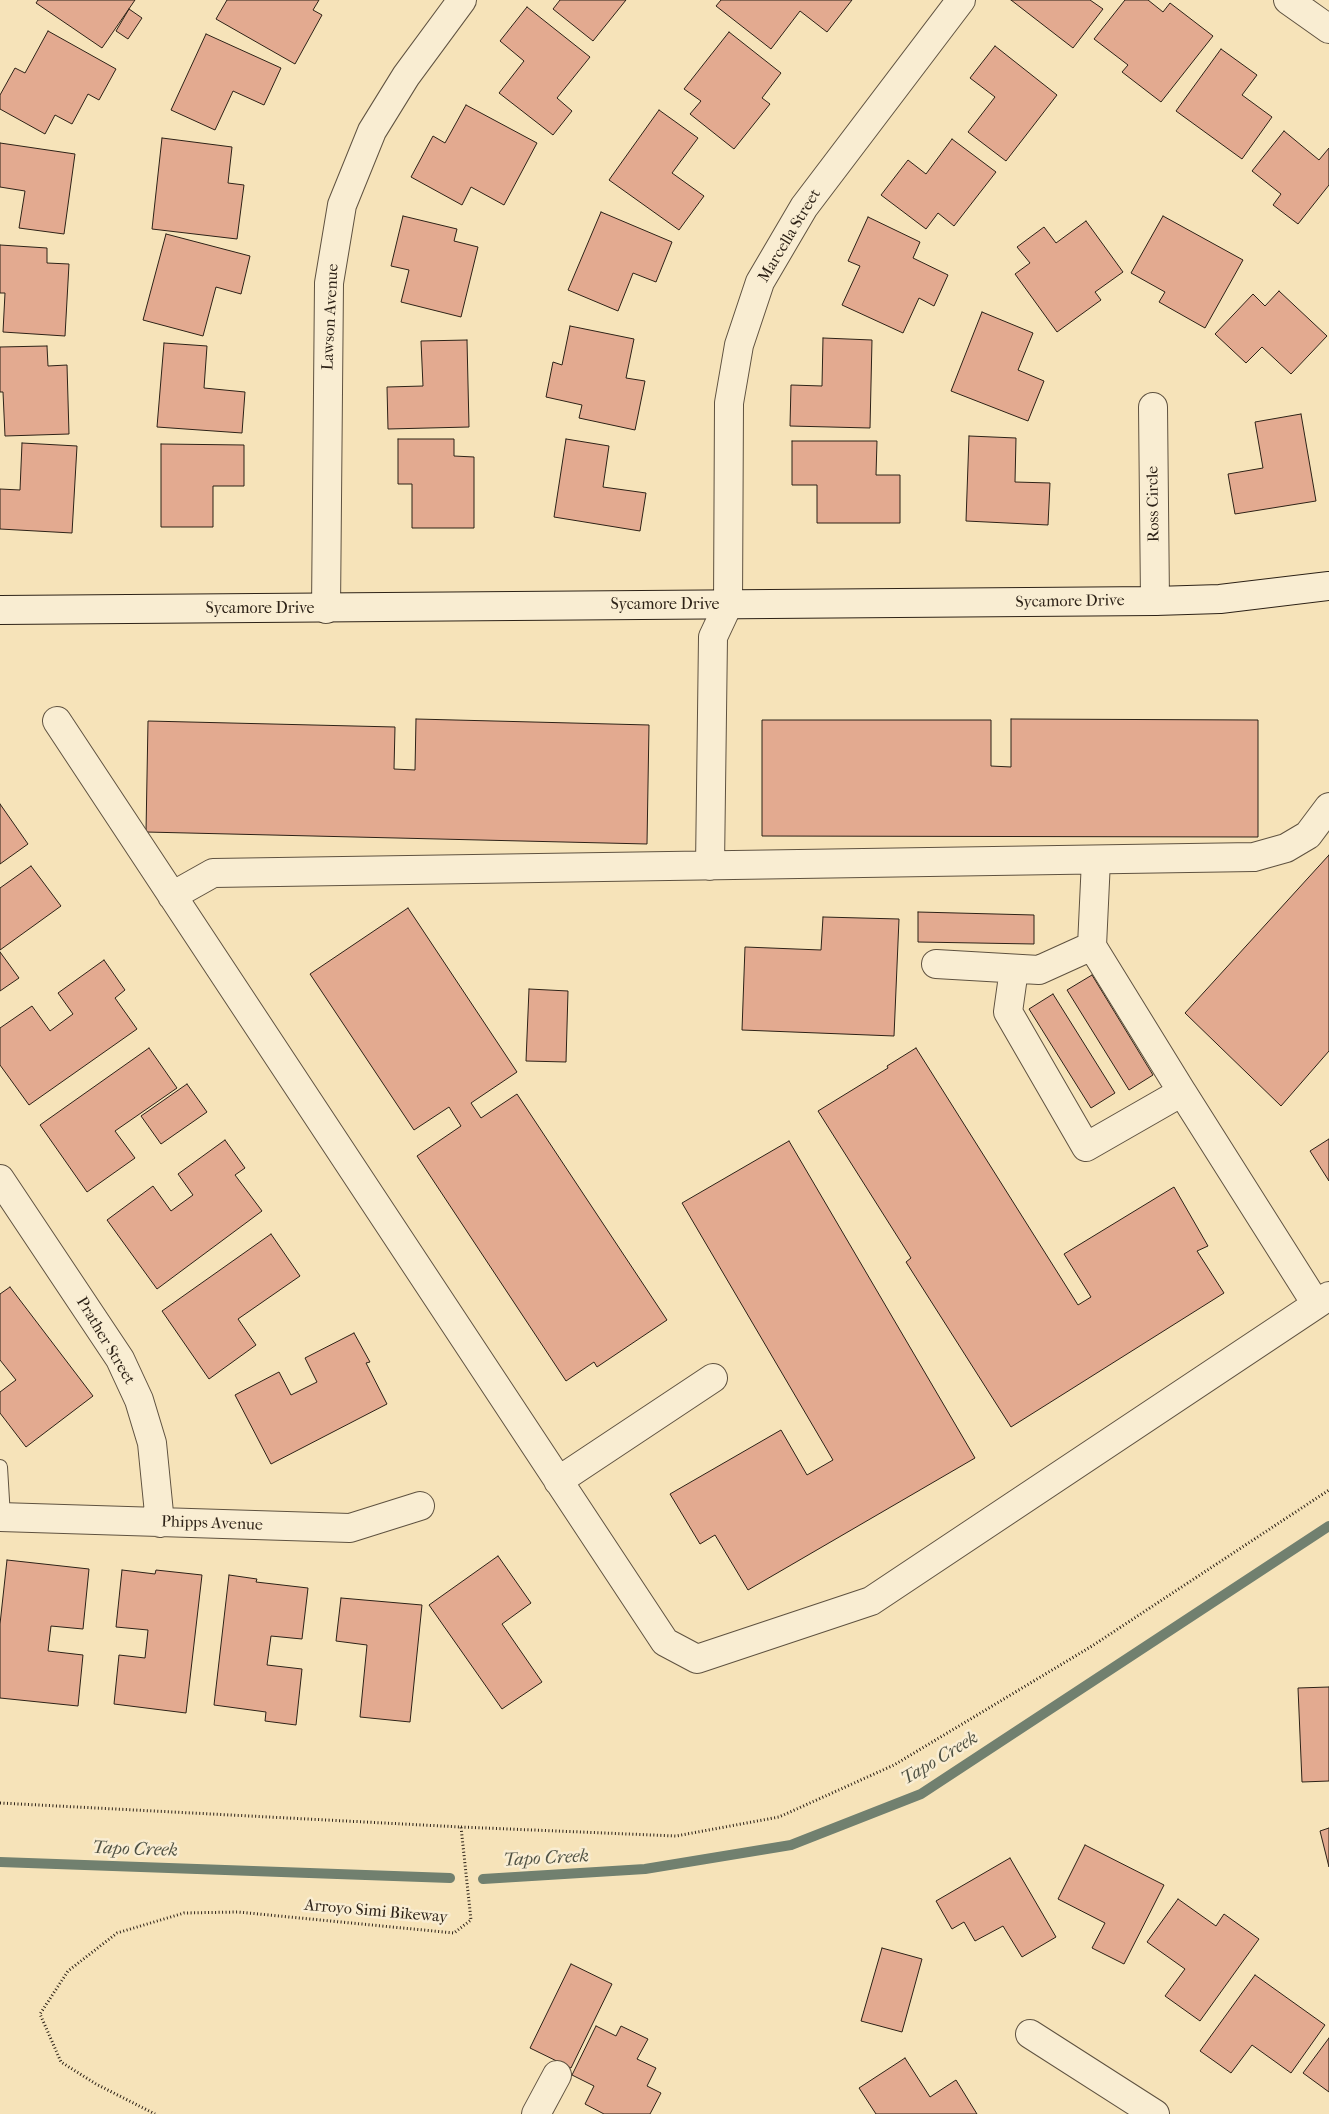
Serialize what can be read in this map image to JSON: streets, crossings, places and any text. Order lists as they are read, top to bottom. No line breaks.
{"streets":{"street":["Marcella Street","Lawson Avenue","Ross Circle","Sycamore Drive","Prather Street","Phipps Avenue"],"path":["Arroyo Simi Bikeway"]},"crossings":[["Marcella Street","Sycamore Drive"],["Lawson Avenue","Sycamore Drive"],["Ross Circle","Sycamore Drive"],["Prather Street","Phipps Avenue"]],"water":["Tapo Creek"]}
